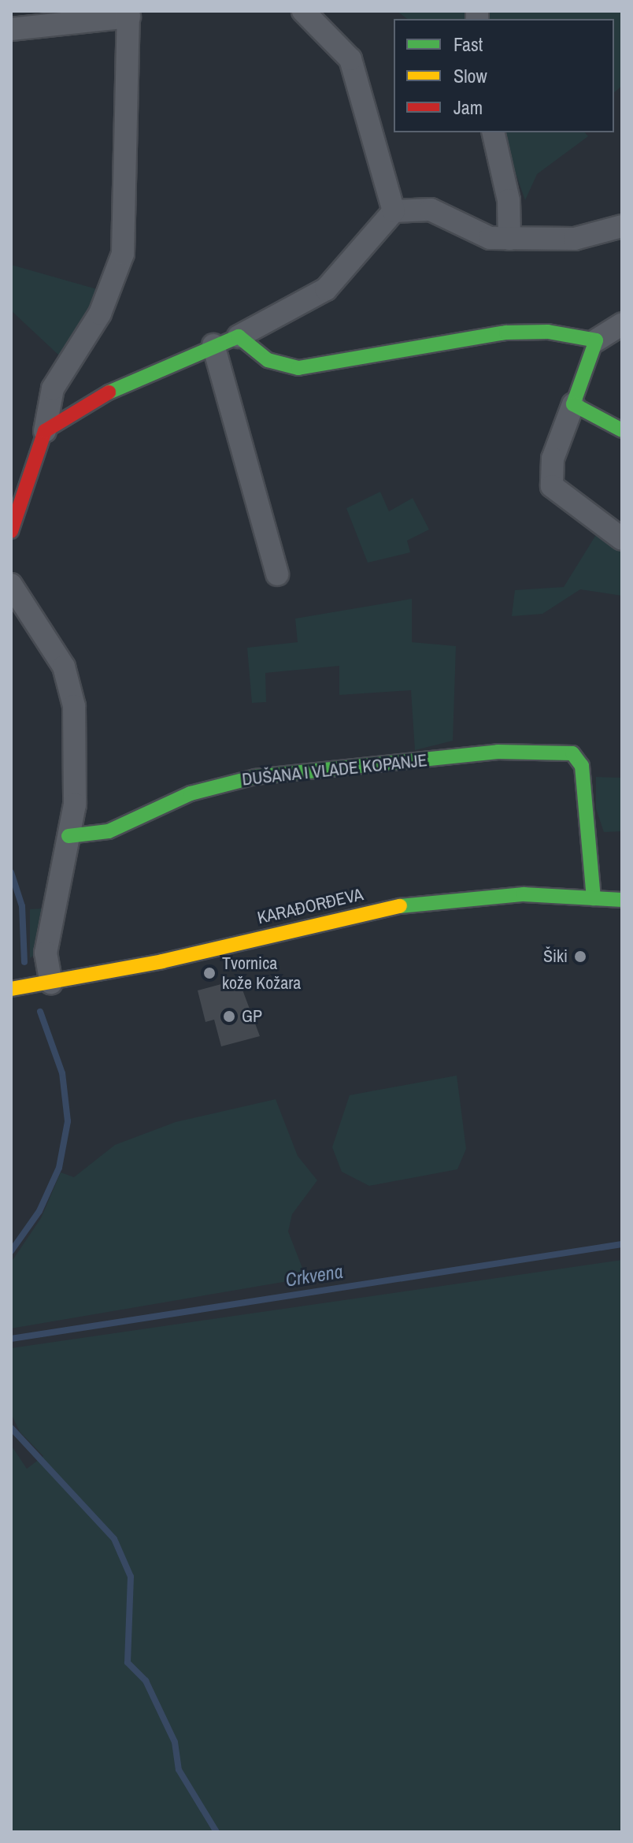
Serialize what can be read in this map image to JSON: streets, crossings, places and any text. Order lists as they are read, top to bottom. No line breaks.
{"streets":{"street":["DUŠANA I VLADE KOPANJE","KARAĐORĐEVA"]},"crossings":[["DUŠANA I VLADE KOPANJE","KARAĐORĐEVA"]],"water":["Crkvena"],"places":["Šiki","Tvornica kože Kožara","GP"],"legend":["Fast","Slow","Jam"]}
